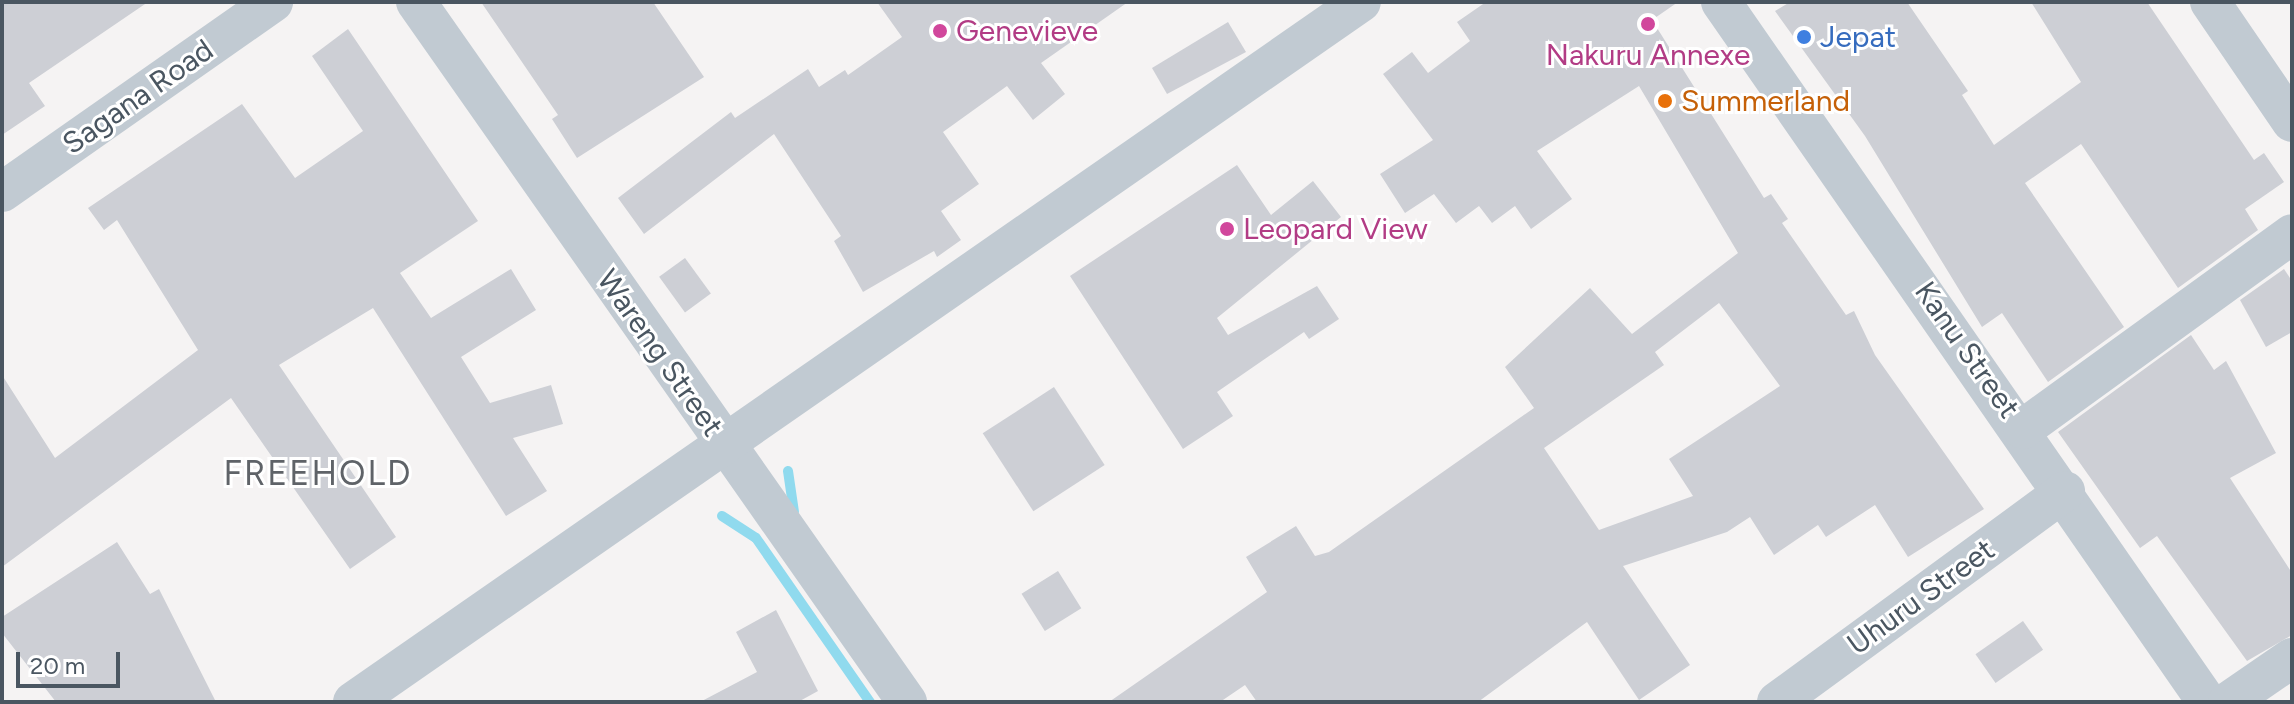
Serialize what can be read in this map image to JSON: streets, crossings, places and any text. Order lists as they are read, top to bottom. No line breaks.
{"streets":{"street":["Sagana Road","Kanu Street","Wareng Street","Uhuru Street"]},"crossings":[["Kanu Street","Uhuru Street"]],"districts":["FREEHOLD"],"places":["Nakuru Annexe","Genevieve","Jepat","Summerland","Leopard View"],"scale_bar":"20 m"}
